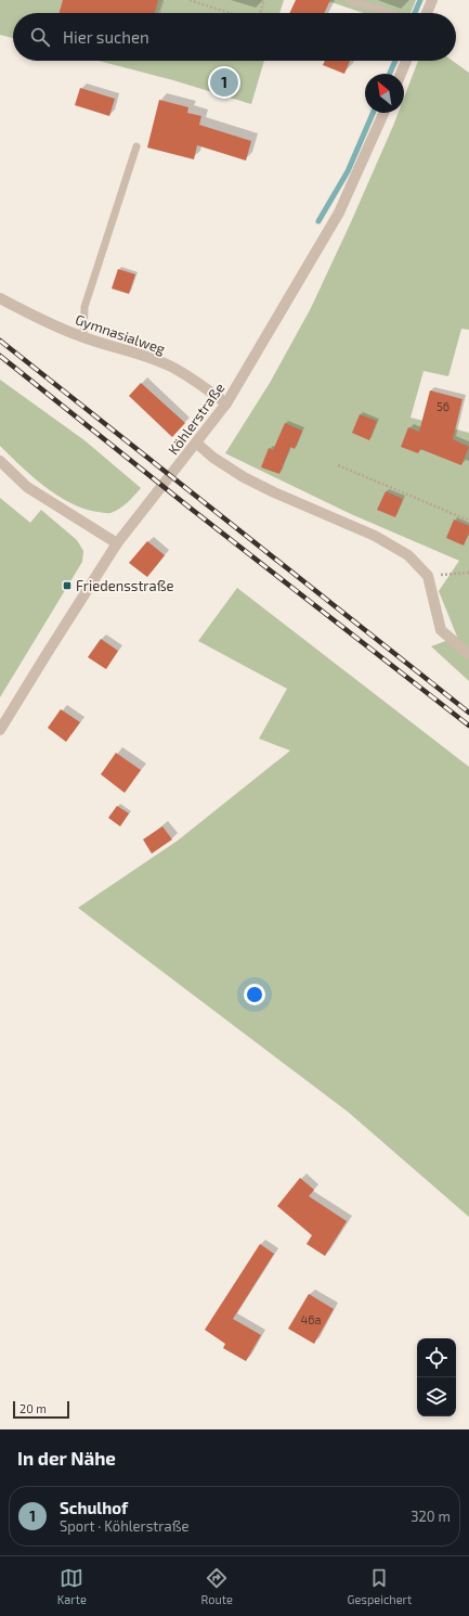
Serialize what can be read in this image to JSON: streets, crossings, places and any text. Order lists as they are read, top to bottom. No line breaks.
{"streets":{"street":["Gymnasialweg","Köhlerstraße"]},"crossings":[["Gymnasialweg","Köhlerstraße"]],"places":{"transit":["Friedensstraße"]},"house_numbers":["56","46a"],"scale_bar":"20 m","north":"top left","page":{"search":"Hier suchen","pins":"1","scale":"20 m","heading":"In der Nähe","list":[{"mark":"1","name":"Schulhof","note":"Sport · Köhlerstraße","value":"320 m"}],"nav":["Karte","Route","Gespeichert"]}}
